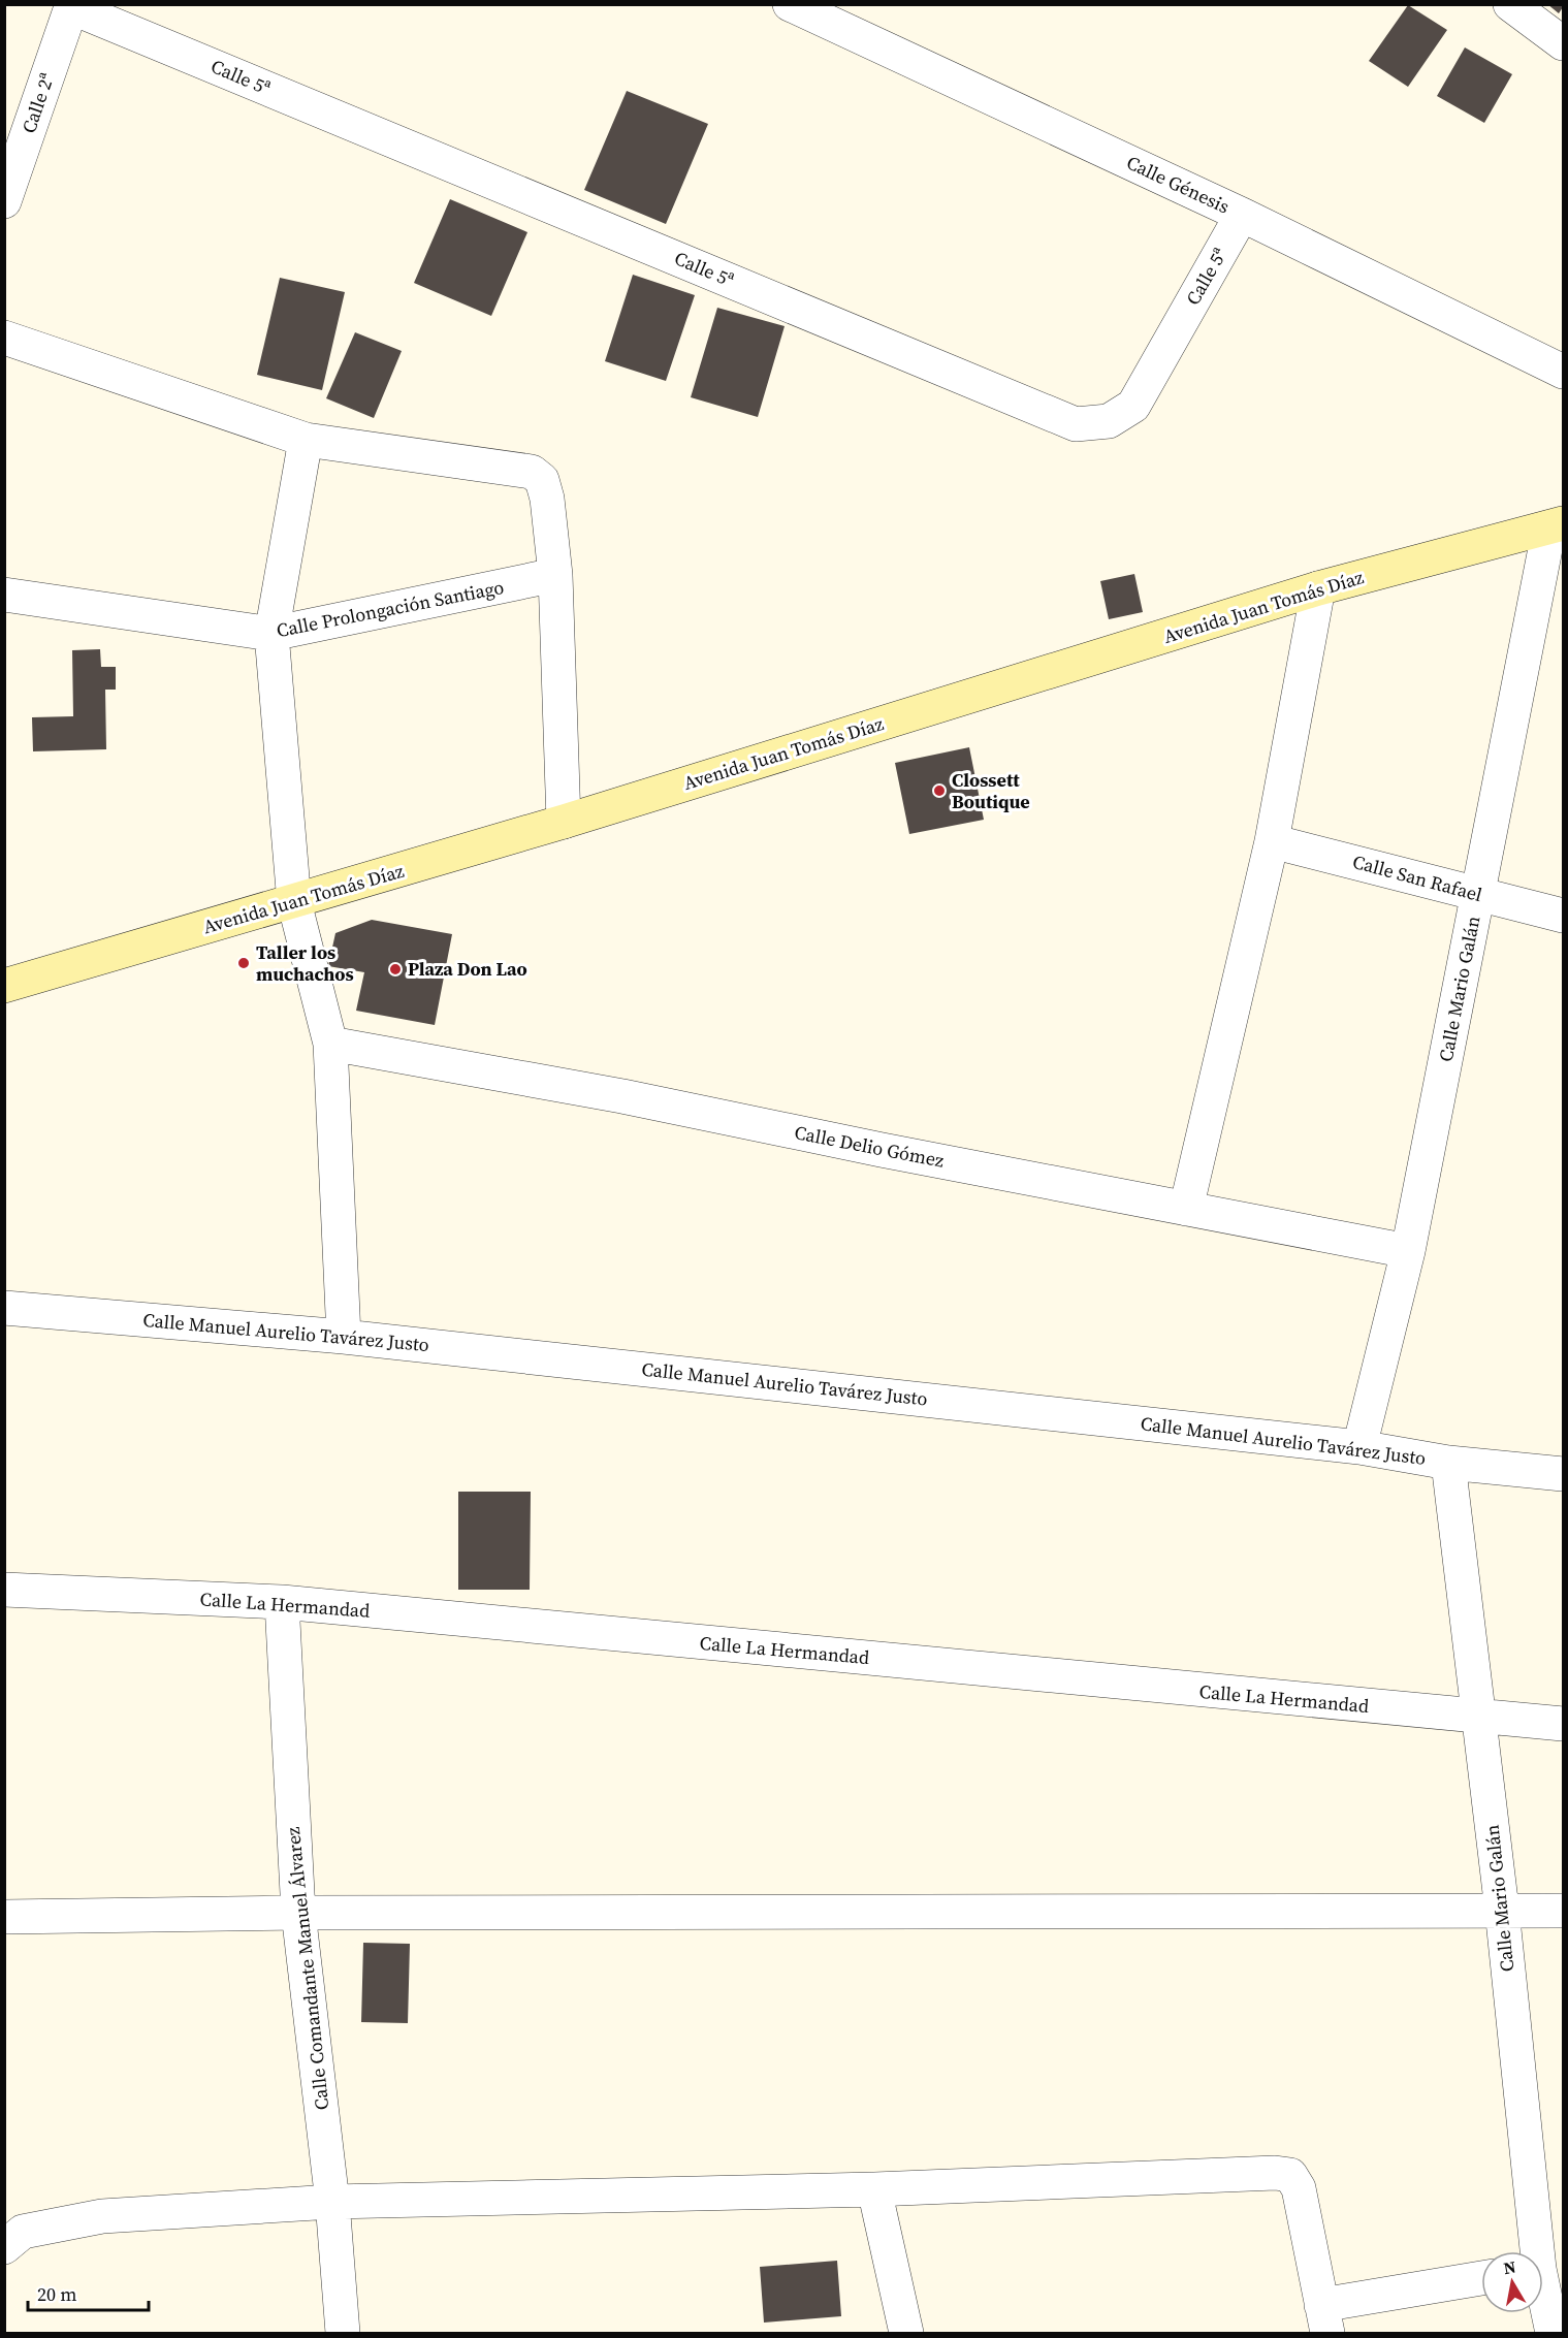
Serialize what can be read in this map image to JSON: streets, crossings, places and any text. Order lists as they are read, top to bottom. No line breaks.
{"streets":{"street":["Calle 5ª","Calle 2ª","Calle Génesis","Avenida Juan Tomás Díaz","Calle Prolongación Santiago","Calle San Rafael","Calle Mario Galán","Calle Delio Gómez","Calle Manuel Aurelio Tavárez Justo","Calle La Hermandad","Calle Comandante Manuel Álvarez"]},"crossings":[["Calle 5ª","Calle 2ª"],["Calle 5ª","Calle Génesis"],["Avenida Juan Tomás Díaz","Calle Mario Galán"],["Calle San Rafael","Calle Mario Galán"],["Calle Mario Galán","Calle Delio Gómez"],["Calle Mario Galán","Calle Manuel Aurelio Tavárez Justo"],["Calle Mario Galán","Calle La Hermandad"],["Calle La Hermandad","Calle Comandante Manuel Álvarez"]],"places":["Clossett Boutique","Taller los muchachos","Plaza Don Lao"],"scale_bar":"20 m","north":"top"}
